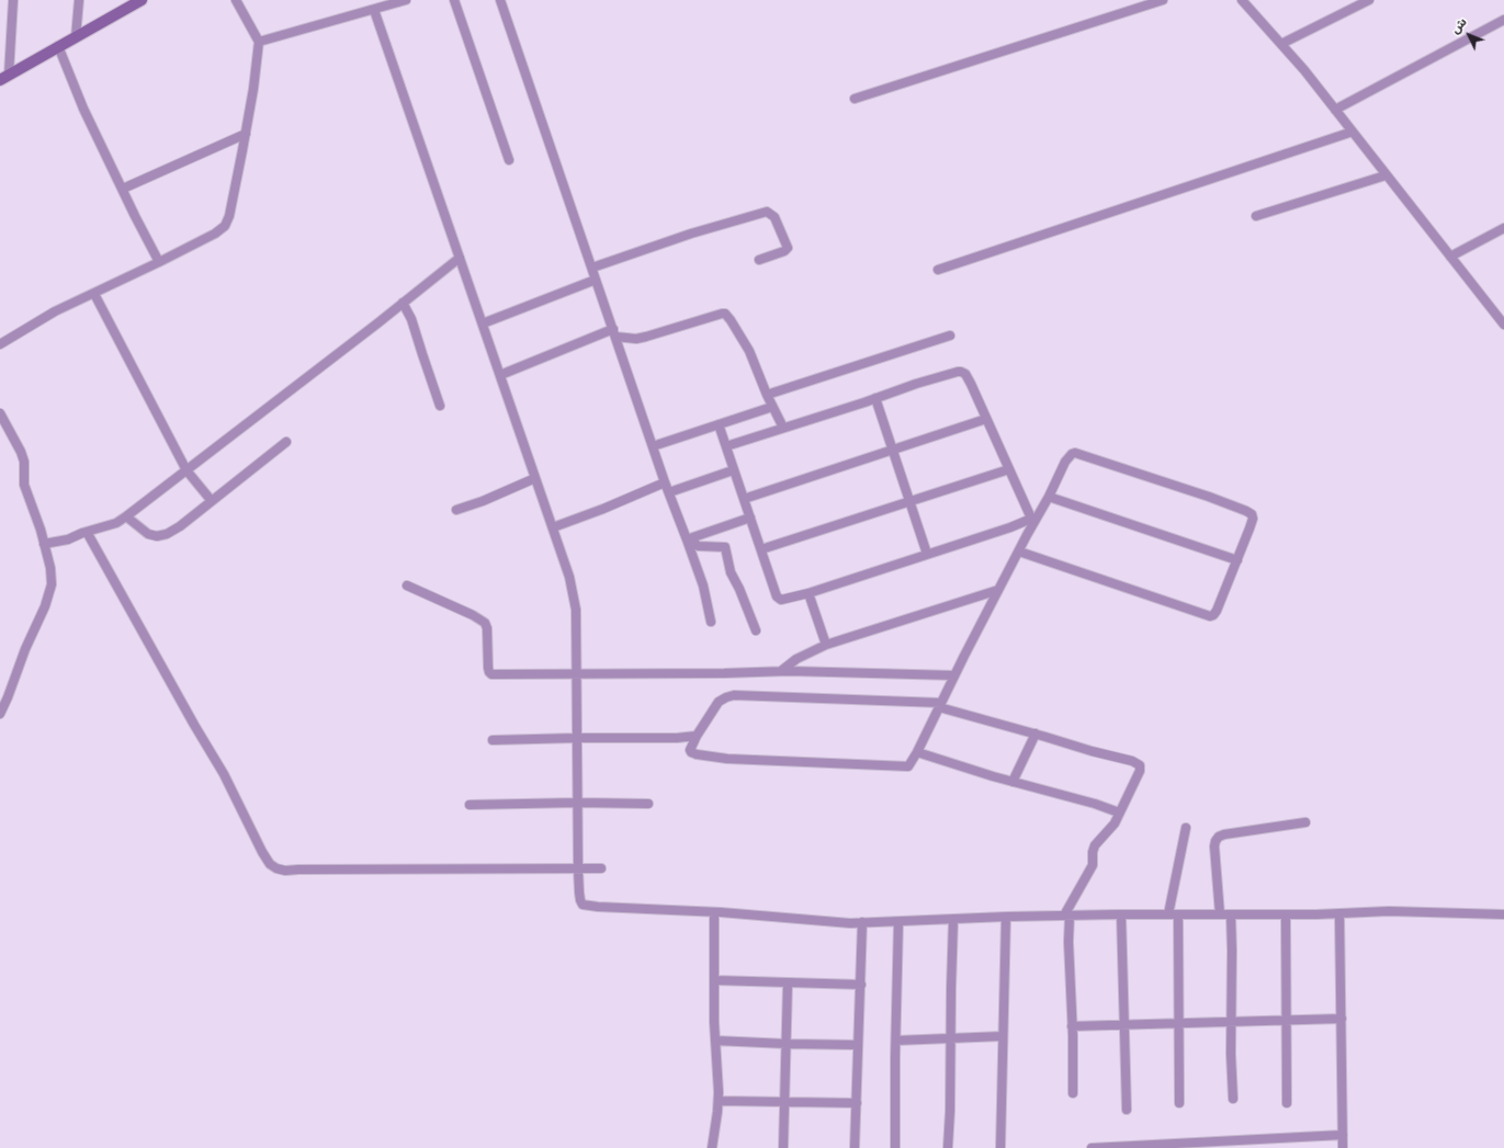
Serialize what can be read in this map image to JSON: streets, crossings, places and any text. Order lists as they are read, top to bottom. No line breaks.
{"north":"top left"}
